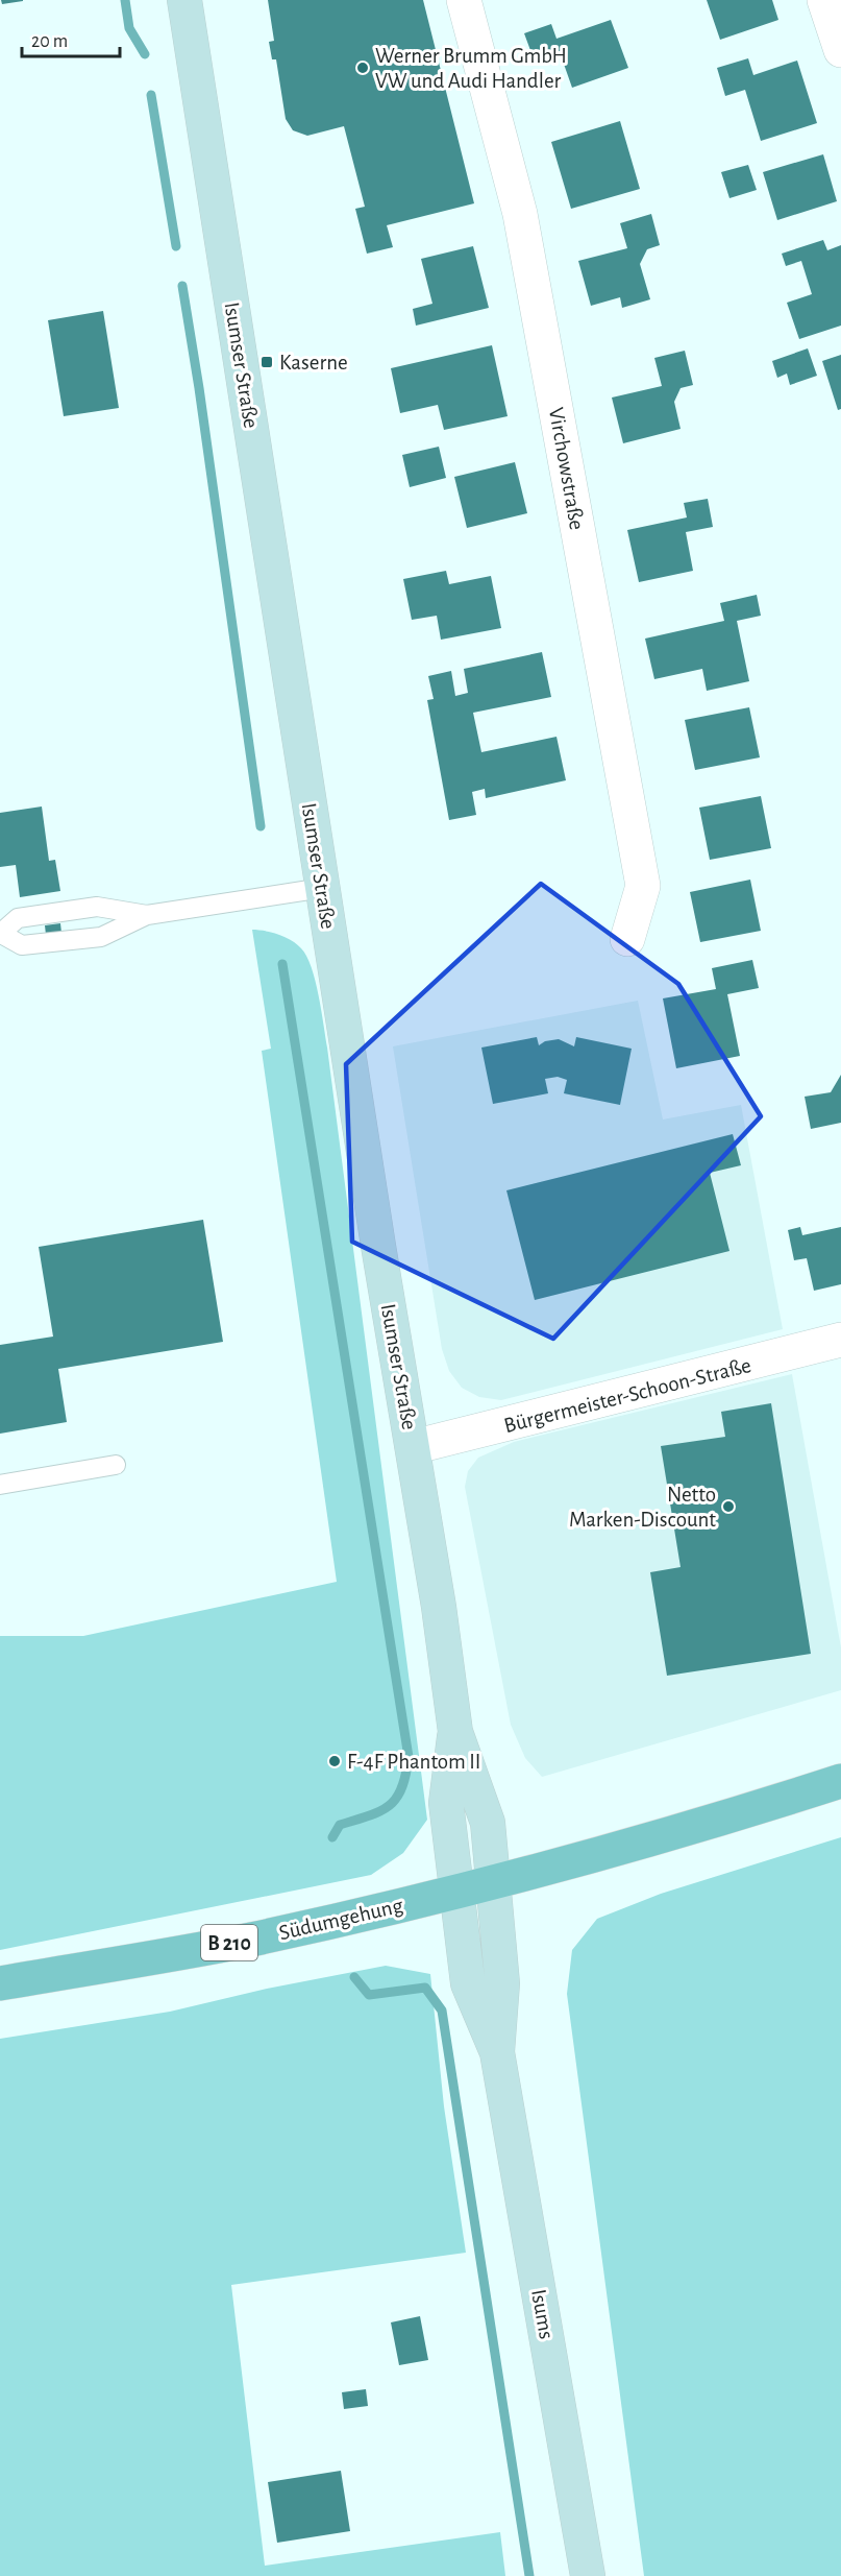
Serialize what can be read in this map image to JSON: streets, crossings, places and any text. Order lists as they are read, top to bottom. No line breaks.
{"streets":{"main road":["Südumgehung","B 210"],"street":["Isumser Straße","Virchowstraße","Bürgermeister-Schoon-Straße","Isums"]},"crossings":[["Isumser Straße","Bürgermeister-Schoon-Straße"],["Isumser Straße","Südumgehung"],["Isumser Straße","B 210"],["Isumser Straße","Isums"],["Südumgehung","B 210"],["Südumgehung","Isums"],["B 210","Isums"]],"places":{"other":["Werner Brumm GmbH VW und Audi Handler","Netto Marken-Discount","F-4F Phantom II"],"transit":["Kaserne"]},"scale_bar":"20 m"}
